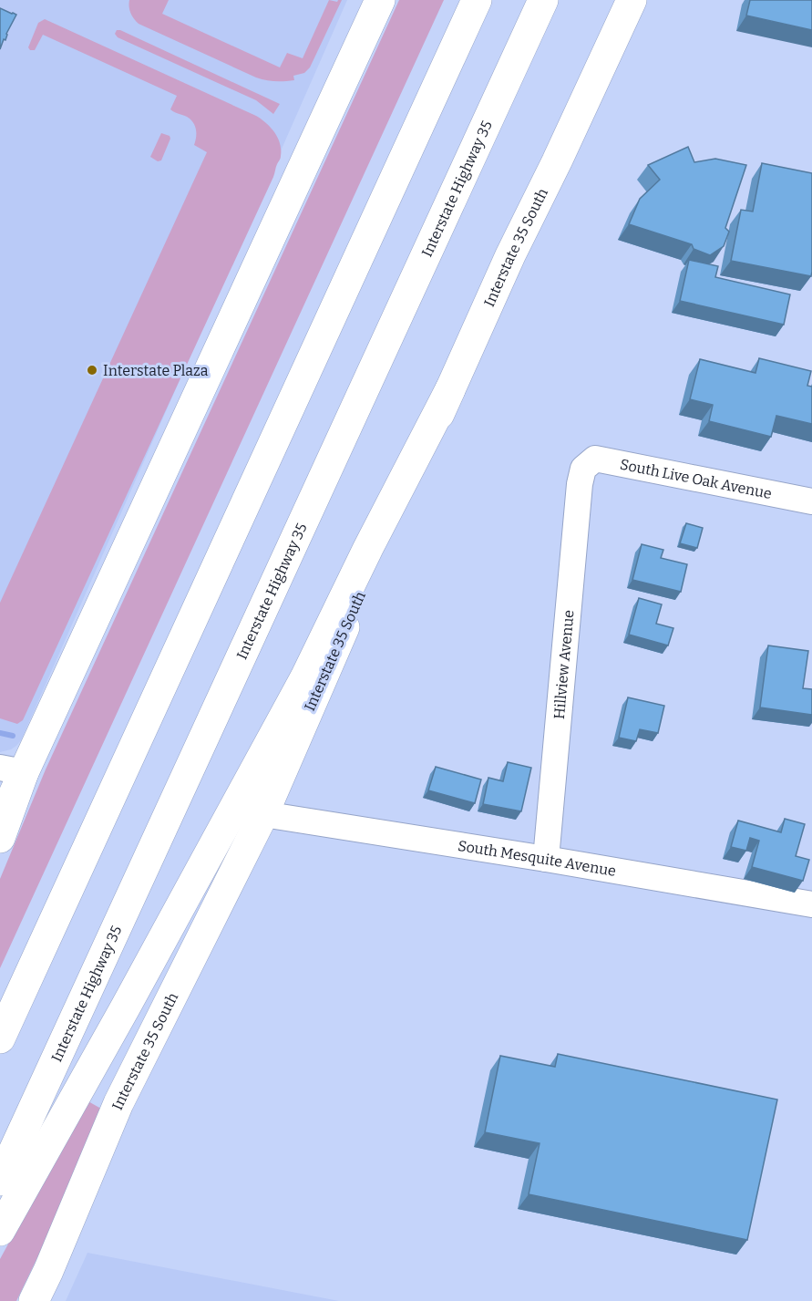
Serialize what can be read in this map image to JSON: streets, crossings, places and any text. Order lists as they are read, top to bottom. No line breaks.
{"streets":{"main road":["Interstate Highway 35","Interstate 35 South"],"street":["South Live Oak Avenue","Hillview Avenue","South Mesquite Avenue"]},"crossings":[["Interstate 35 South","South Mesquite Avenue"],["South Live Oak Avenue","Hillview Avenue"],["Hillview Avenue","South Mesquite Avenue"]],"places":["Interstate Plaza"]}
